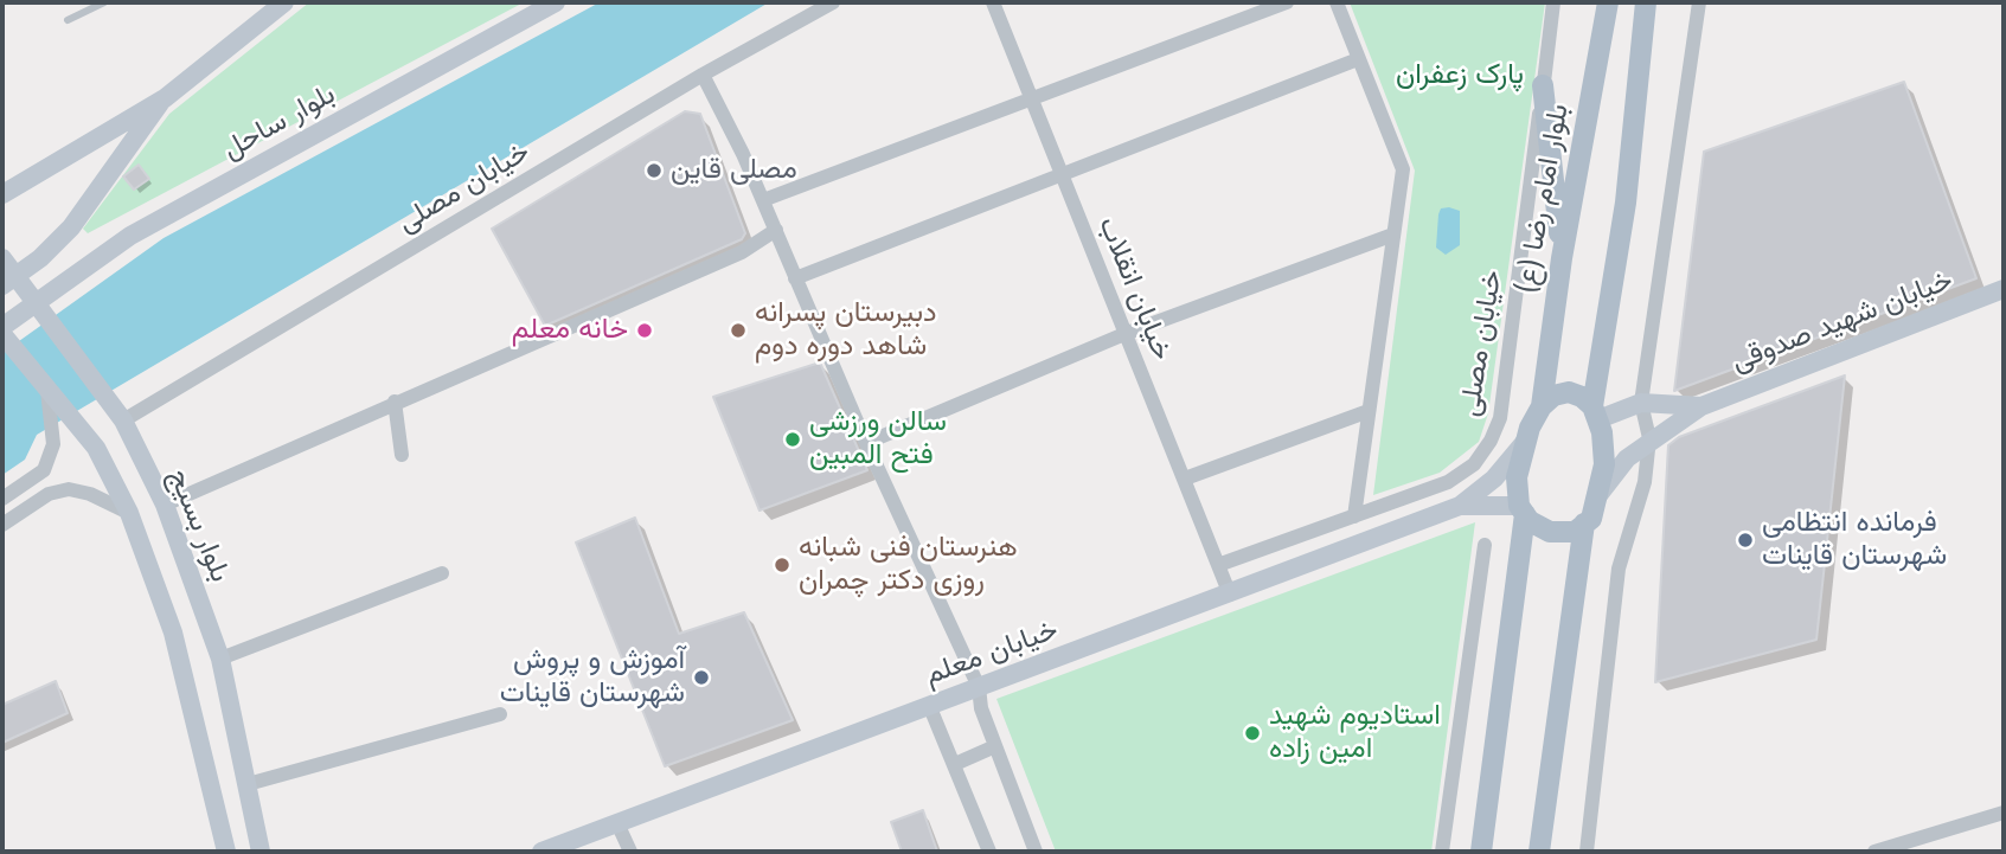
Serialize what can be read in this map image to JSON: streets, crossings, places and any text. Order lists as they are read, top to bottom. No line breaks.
{"streets":{"main road":["بلوار ساحل","بلوار امام رضا (ع)","خیابان شهید صدوقی","بلوار بسیج","خیابان معلم"],"street":["خیابان مصلی","خیابان انقلاب"]},"crossings":[["بلوار ساحل","بلوار بسیج"],["خیابان مصلی","خیابان انقلاب"],["خیابان مصلی","بلوار بسیج"],["خیابان انقلاب","خیابان معلم"]],"parks":["پارک زعفران"],"places":["مصلی قاین","خانه معلم","دبیرستان پسرانه شاهد دوره دوم","سالن ورزشی فتح المبین","فرمانده انتظامی شهرستان قاینات","هنرستان فنی شبانه روزی دکتر چمران","آموزش و پروش شهرستان قاینات","استادیوم شهید امین زاده"]}
